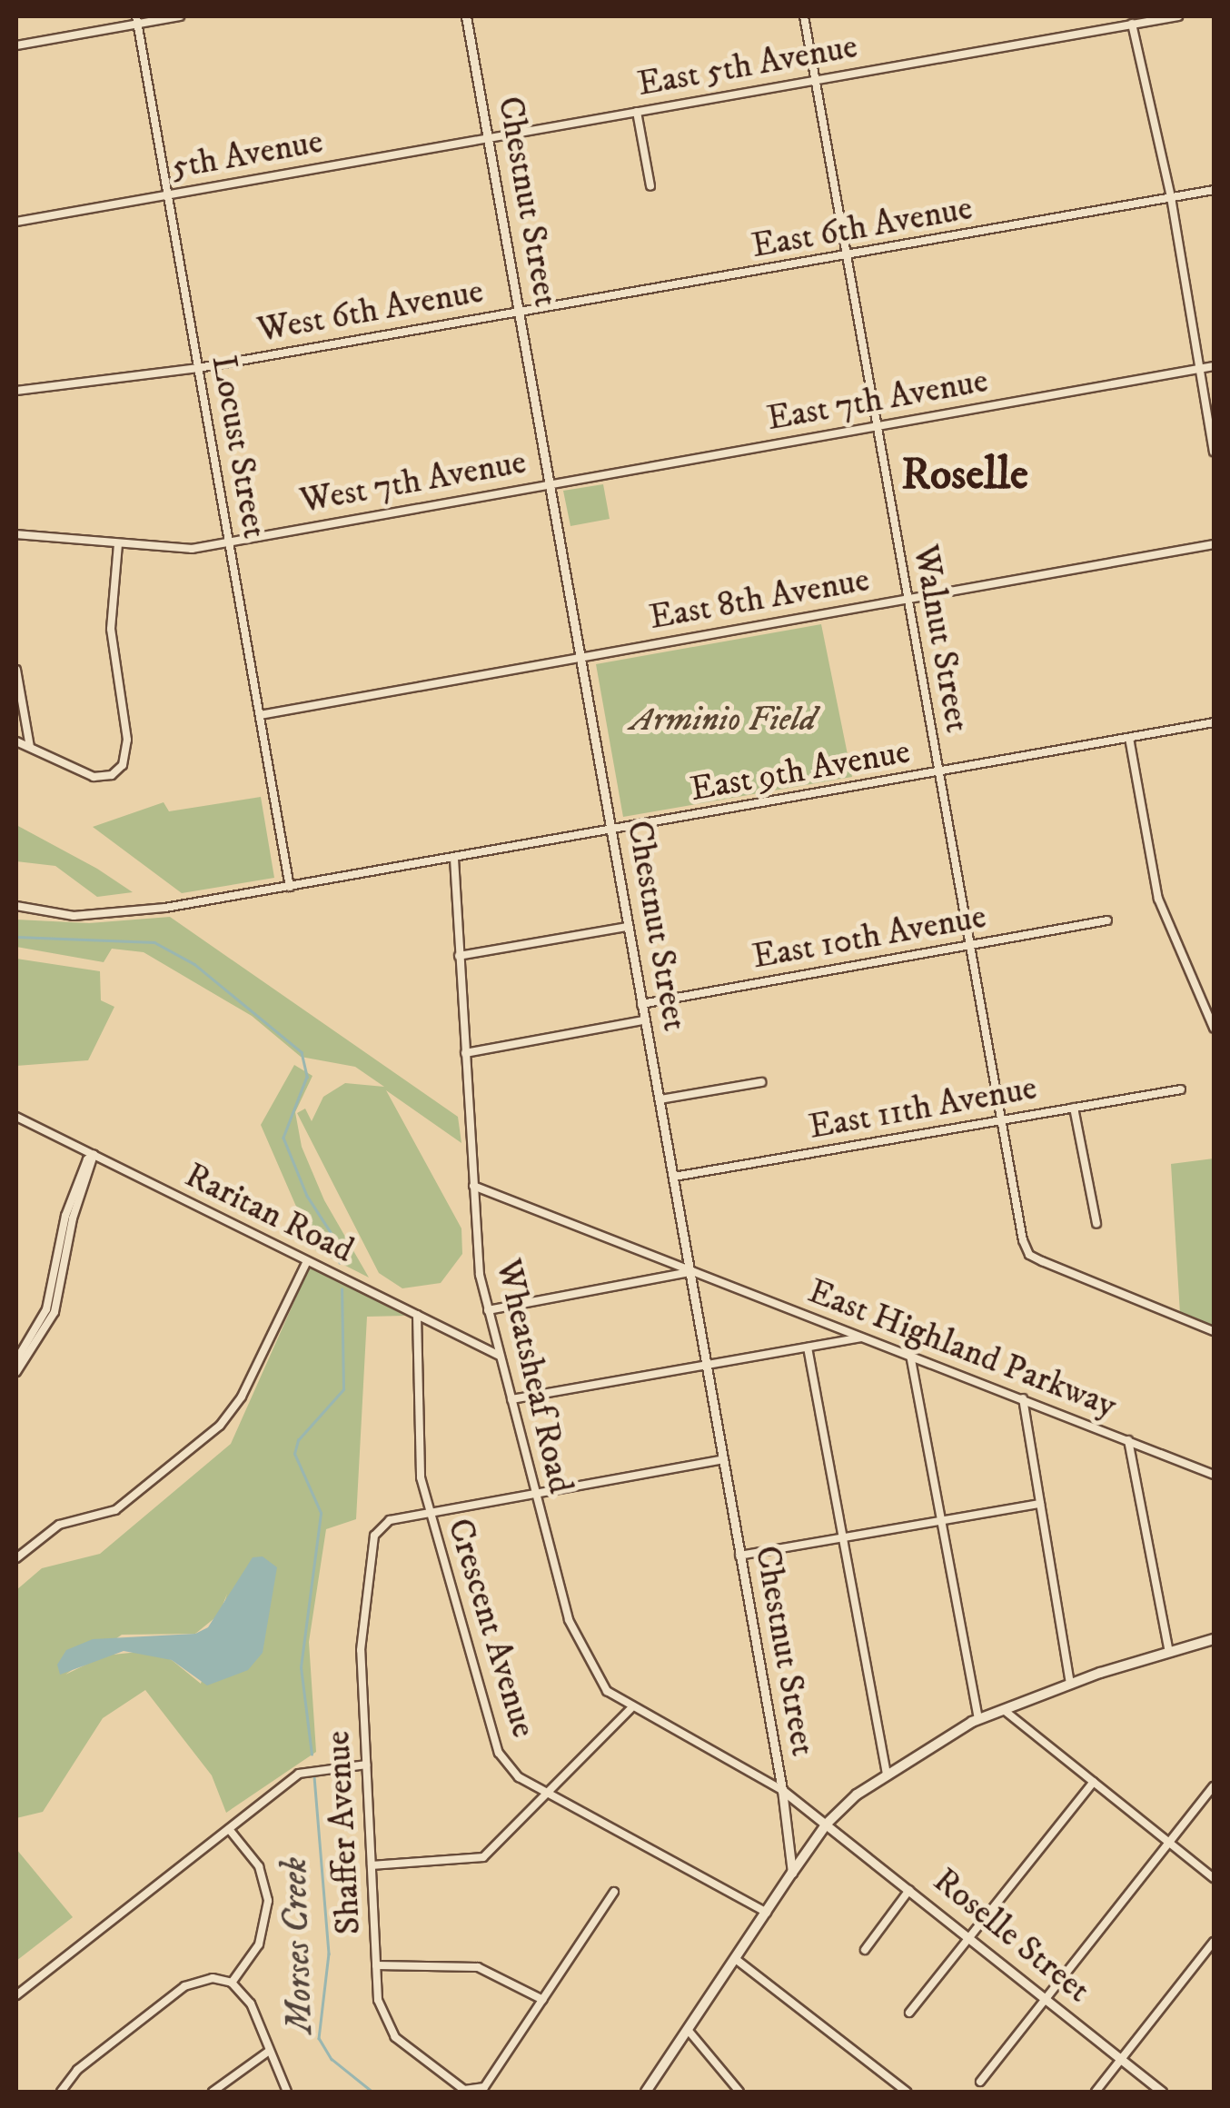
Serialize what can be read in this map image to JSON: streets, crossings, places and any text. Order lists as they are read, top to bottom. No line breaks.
{"streets":{"street":["East 5th Avenue","5th Avenue","Chestnut Street","East 6th Avenue","West 6th Avenue","East 7th Avenue","Locust Street","West 7th Avenue","East 8th Avenue","Walnut Street","East 9th Avenue","East 10th Avenue","East 11th Avenue","Raritan Road","East Highland Parkway","Wheatsheaf Road","Crescent Avenue","Shaffer Avenue","Roselle Street"]},"crossings":[["East 5th Avenue","5th Avenue"],["East 5th Avenue","Chestnut Street"],["East 5th Avenue","Walnut Street"],["5th Avenue","Chestnut Street"],["5th Avenue","Locust Street"],["Chestnut Street","East 6th Avenue"],["Chestnut Street","West 6th Avenue"],["Chestnut Street","East 7th Avenue"],["Chestnut Street","West 7th Avenue"],["Chestnut Street","East 8th Avenue"],["Chestnut Street","East 9th Avenue"],["Chestnut Street","East 10th Avenue"],["Chestnut Street","East 11th Avenue"],["Chestnut Street","East Highland Parkway"],["Chestnut Street","Wheatsheaf Road"],["Chestnut Street","Roselle Street"],["East 6th Avenue","West 6th Avenue"],["East 6th Avenue","Walnut Street"],["West 6th Avenue","Locust Street"],["East 7th Avenue","West 7th Avenue"],["East 7th Avenue","Walnut Street"],["Locust Street","West 7th Avenue"],["Locust Street","East 8th Avenue"],["Locust Street","East 9th Avenue"],["East 8th Avenue","Walnut Street"],["Walnut Street","East 9th Avenue"],["Walnut Street","East 10th Avenue"],["Walnut Street","East 11th Avenue"],["East 9th Avenue","Wheatsheaf Road"],["Raritan Road","Wheatsheaf Road"],["Raritan Road","Crescent Avenue"],["East Highland Parkway","Wheatsheaf Road"],["Crescent Avenue","Shaffer Avenue"]],"districts":["Roselle"],"water":["Morses Creek"],"parks":["Arminio Field"]}
